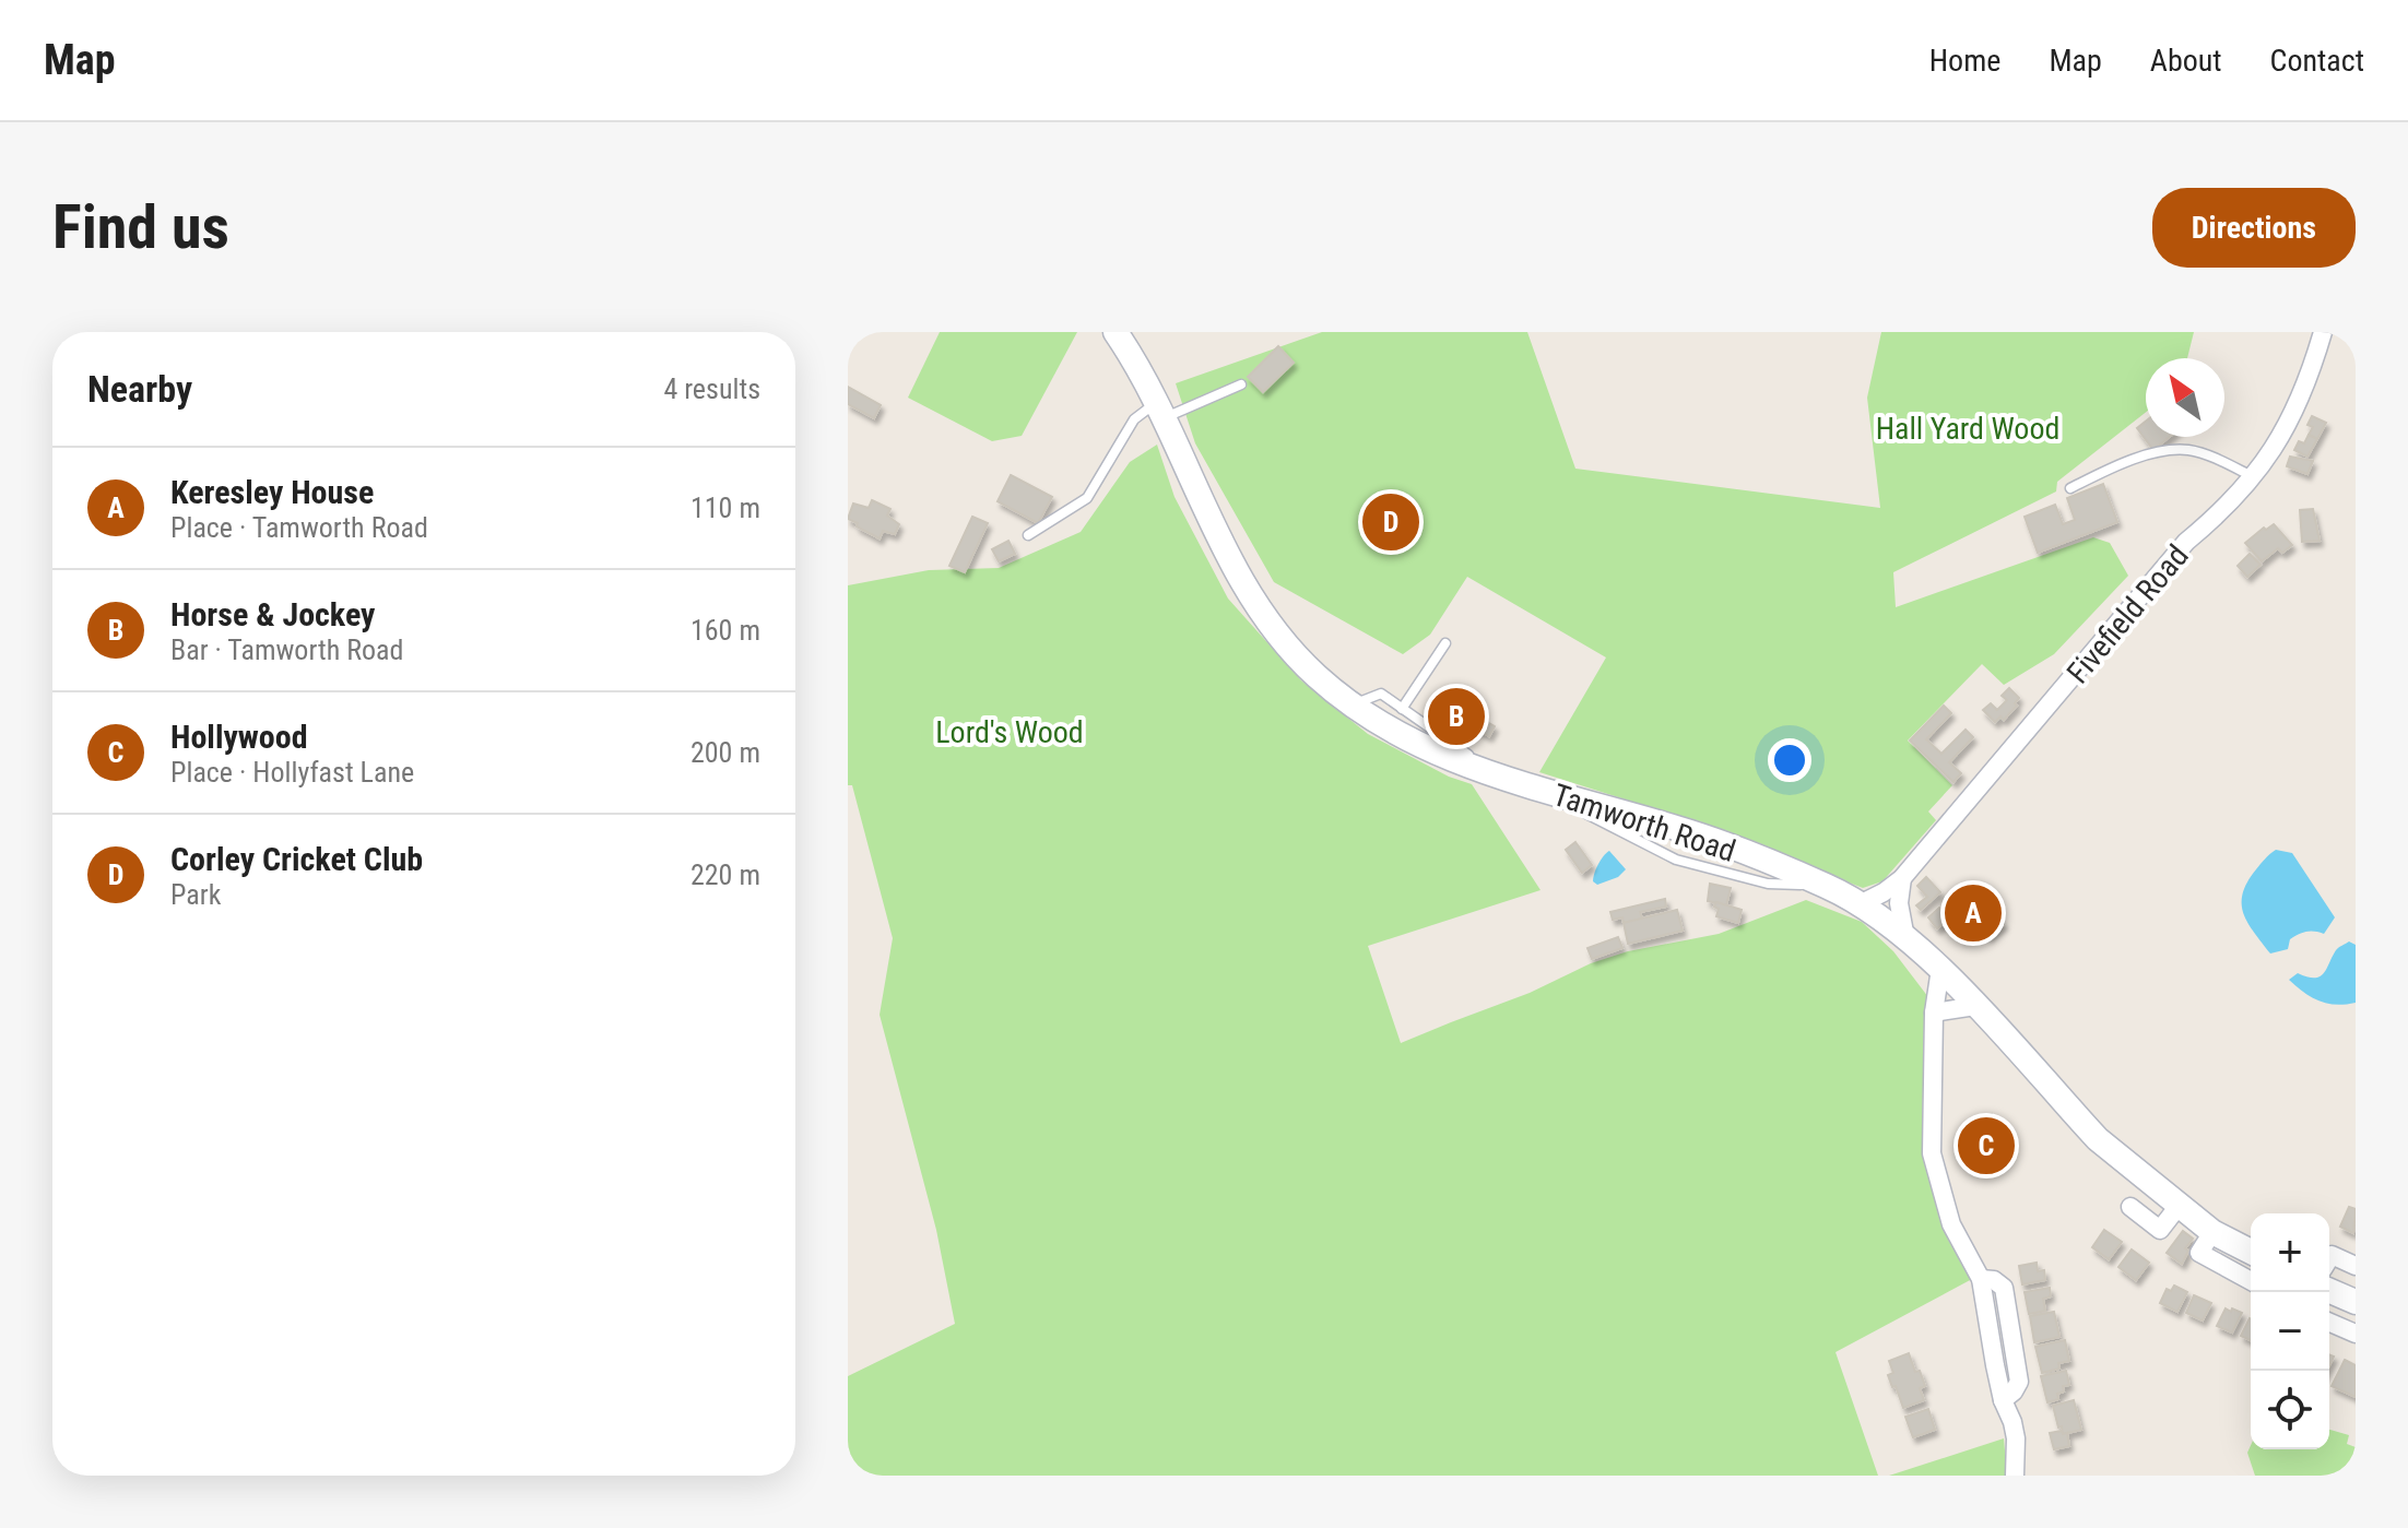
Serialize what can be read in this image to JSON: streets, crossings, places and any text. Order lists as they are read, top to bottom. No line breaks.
{"streets":{"main road":["Tamworth Road"],"street":["Fivefield Road"]},"crossings":[["Fivefield Road","Tamworth Road"]],"parks":["Hall Yard Wood","Lord's Wood"],"north":"top left","page":{"header":"Map","nav":["Home","Map","About","Contact"],"buttons":"Directions","title":"Find us","heading":["Nearby","4 results"],"list":[{"mark":"A","name":"Keresley House","note":"Place · Tamworth Road","value":"110 m"},{"mark":"B","name":"Horse & Jockey","note":"Bar · Tamworth Road","value":"160 m"},{"mark":"C","name":"Hollywood","note":"Place · Hollyfast Lane","value":"200 m"},{"mark":"D","name":"Corley Cricket Club","note":"Park","value":"220 m"}],"pins":["D","B","A","C"],"map_buttons":["+","−"]}}
